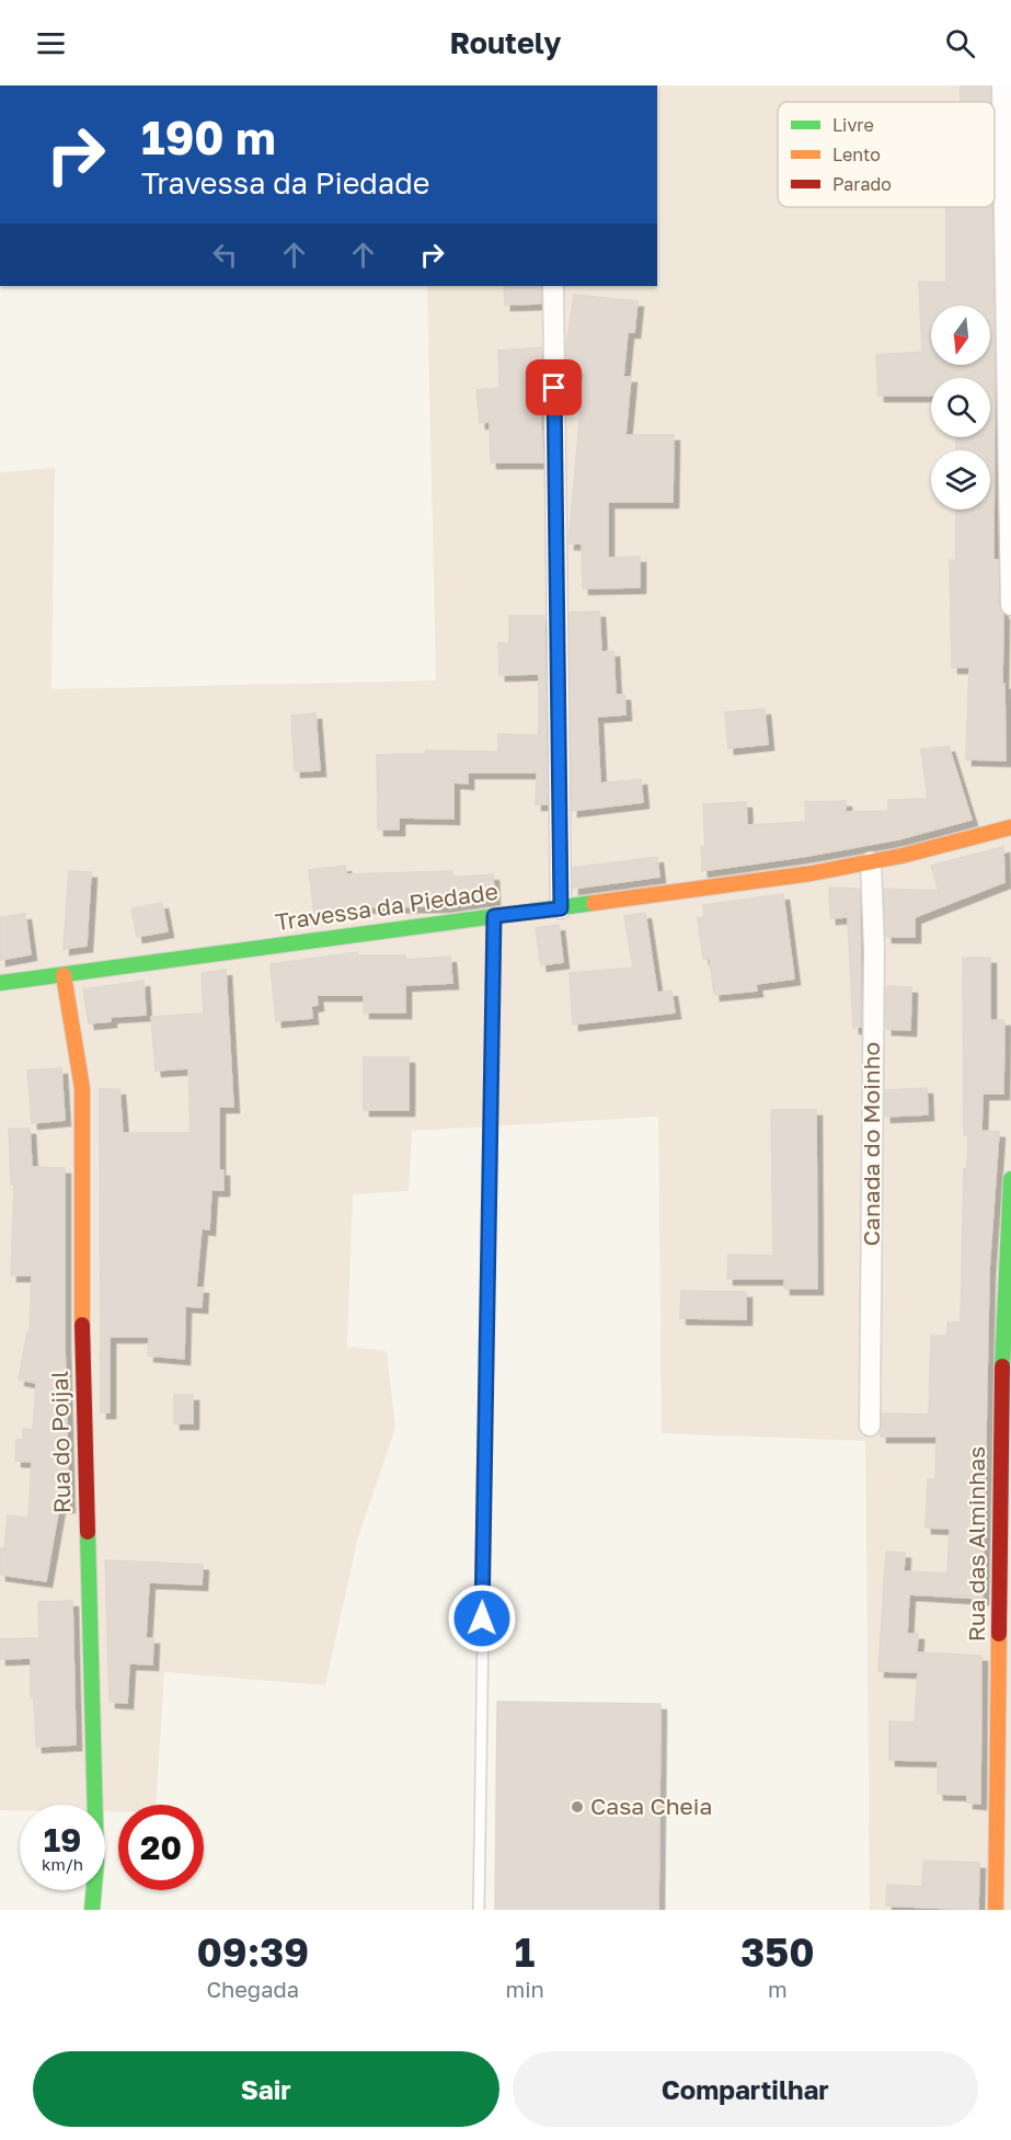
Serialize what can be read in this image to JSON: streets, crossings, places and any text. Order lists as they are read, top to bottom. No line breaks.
{"streets":{"street":["Travessa da Piedade","Canada do Moinho","Rua do Poijal","Rua das Alminhas"]},"crossings":[["Travessa da Piedade","Canada do Moinho"],["Travessa da Piedade","Rua do Poijal"]],"places":["Casa Cheia"],"legend":["Livre","Lento","Parado"],"north":"bottom","page":{"header":"Routely","turn":["190 m","Travessa da Piedade"],"speed":"19 km/h","limit":"20","eta":["09:39","Chegada","1","min","350","m"],"buttons":["Sair","Compartilhar"]}}
